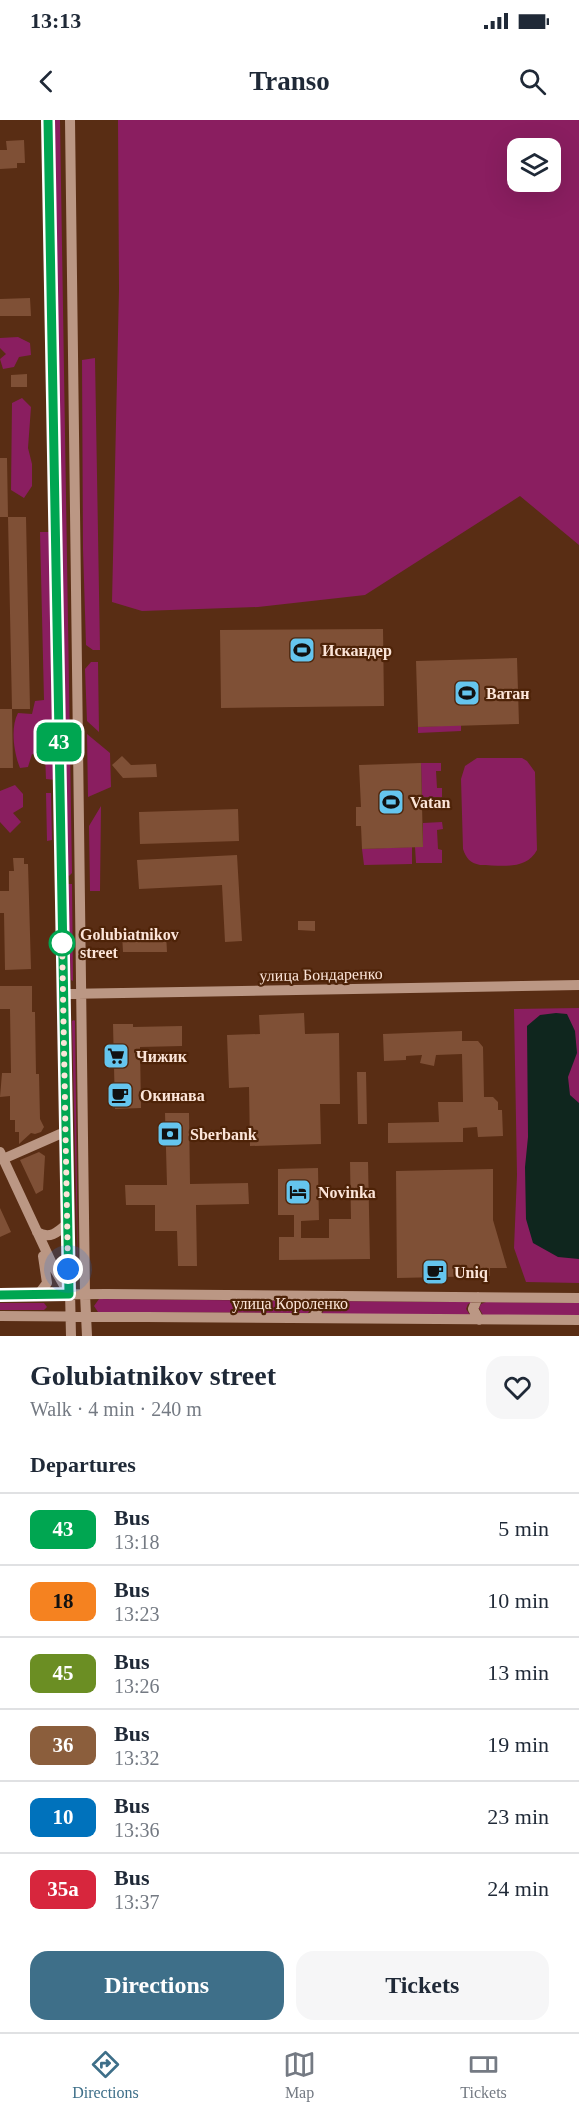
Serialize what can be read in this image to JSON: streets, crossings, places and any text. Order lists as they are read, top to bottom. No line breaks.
{"streets":{"main road":["улица Бондаренко","улица Короленко"]},"places":{"sports":["Искандер","Ватан","Vatan"],"other":["Golubiatnikov street"],"supermarket":["Чижик"],"cafe":["Окинава","Uniq"],"bank":["Sberbank"],"hotel":["Novinka"]},"lines":["bus line 43"],"page":{"status":"13:13","header":"Transo","on_map":"43","heading":[["Golubiatnikov street","Walk · 4 min · 240 m"],"Departures"],"list":[{"mark":"43","name":"Bus","note":"13:18","value":"5 min"},{"mark":"18","name":"Bus","note":"13:23","value":"10 min"},{"mark":"45","name":"Bus","note":"13:26","value":"13 min"},{"mark":"36","name":"Bus","note":"13:32","value":"19 min"},{"mark":"10","name":"Bus","note":"13:36","value":"23 min"},{"mark":"35a","name":"Bus","note":"13:37","value":"24 min"}],"buttons":["Directions","Tickets"],"tabs":["Directions","Map","Tickets"]}}
